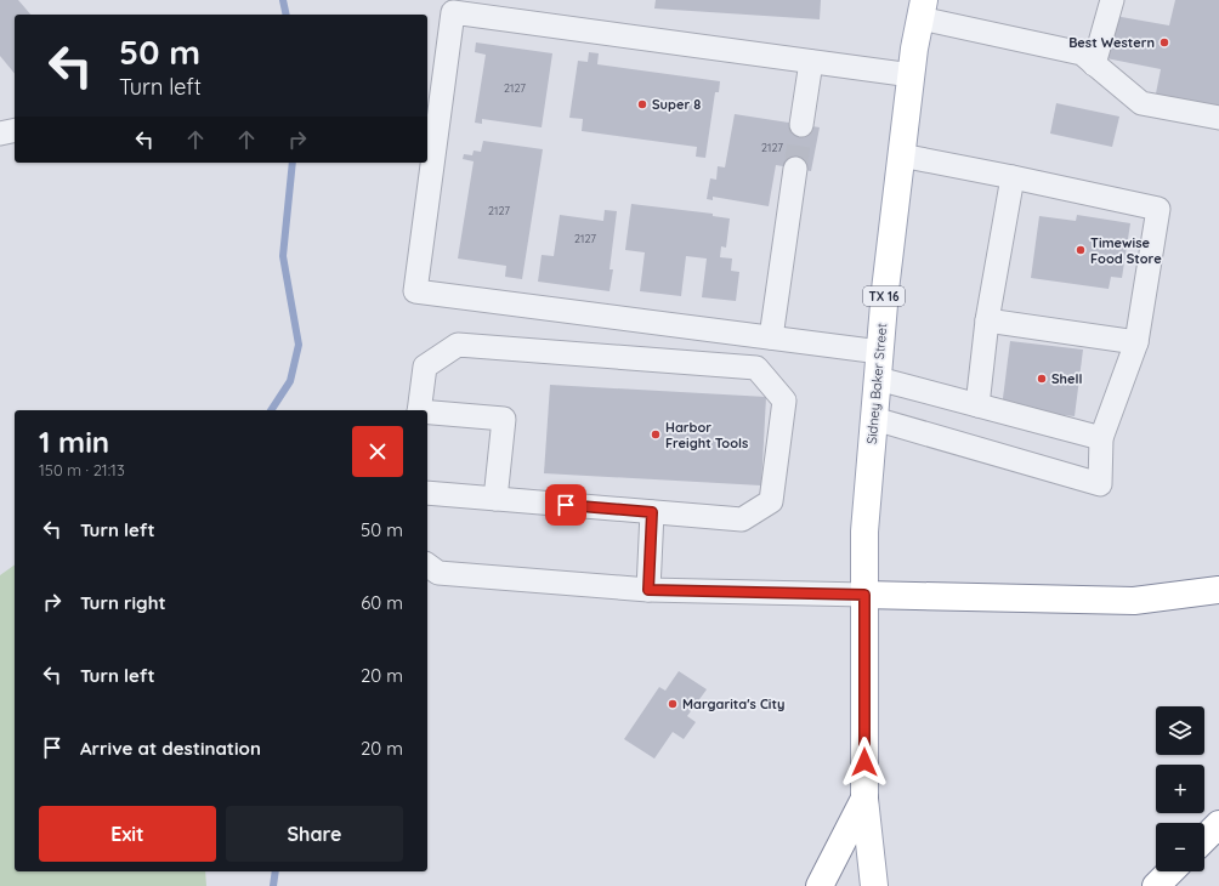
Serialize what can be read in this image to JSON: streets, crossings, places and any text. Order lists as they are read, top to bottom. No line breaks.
{"streets":{"main road":["TX 16","Sidney Baker Street"]},"crossings":[["TX 16","Sidney Baker Street"]],"places":["Best Western","Super 8","Timewise Food Store","Shell","Harbor Freight Tools","Margarita's City"],"house_numbers":["2127","2127","2127","2127"],"page":{"turn":["50 m","Turn left"],"heading":["1 min","150 m · 21:13"],"list":[{"name":"Turn left","value":"50 m"},{"name":"Turn right","value":"60 m"},{"name":"Turn left","value":"20 m"},{"name":"Arrive at destination","value":"20 m"}],"map_buttons":["+","−"],"buttons":["Exit","Share"]}}
